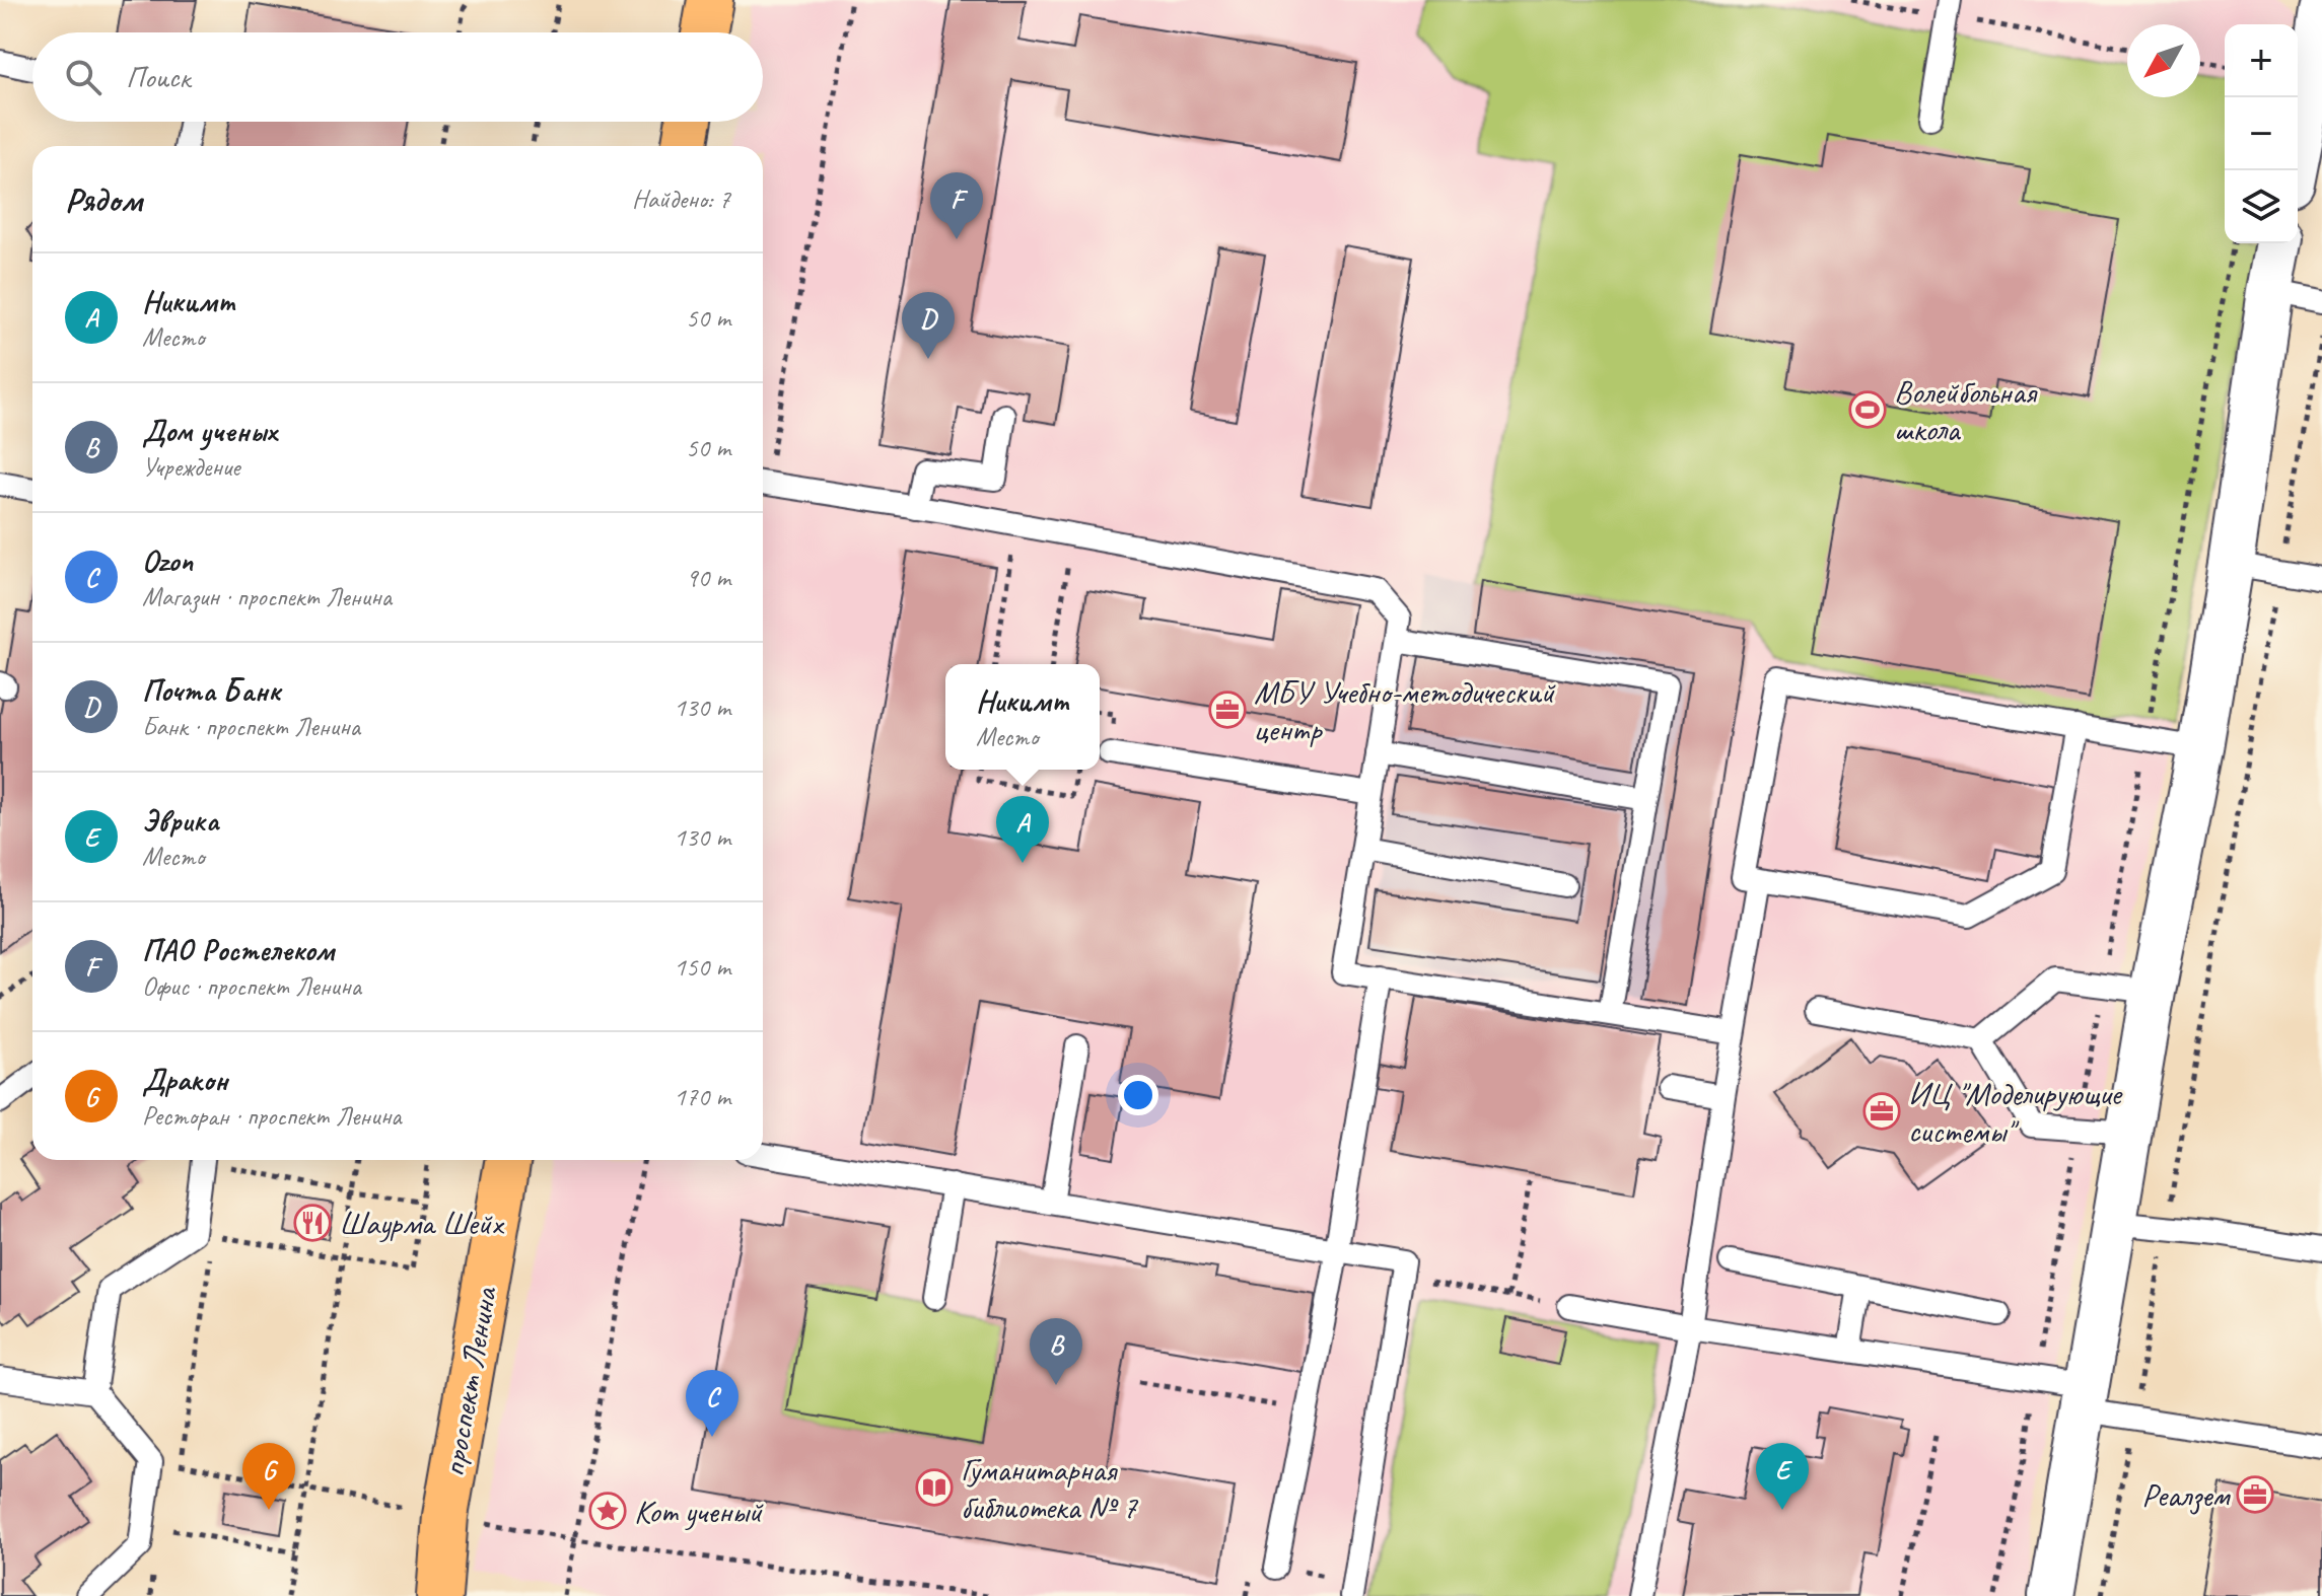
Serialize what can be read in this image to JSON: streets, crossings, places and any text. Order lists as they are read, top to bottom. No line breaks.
{"streets":{"main road":["проспект Ленина"]},"places":{"sports":["Волейбольная школа"],"office":["МБУ Учебно-методический центр","ИЦ \"Моделирующие системы\"","Реалзем"],"restaurant":["Шаурма Шейх"],"library":["Гуманитарная библиотека № 7"],"place":["Кот ученый"]},"north":"bottom left","page":{"map_buttons":["+","−"],"search":"Поиск","heading":["Рядом","Найдено: 7"],"pins":["F","D","A","B","C","E","G"],"list":[{"mark":"A","name":"Никимт","note":"Место","value":"50 m"},{"mark":"B","name":"Дом ученых","note":"Учреждение","value":"50 m"},{"mark":"C","name":"Ozon","note":"Магазин · проспект Ленина","value":"90 m"},{"mark":"D","name":"Почта Банк","note":"Банк · проспект Ленина","value":"130 m"},{"mark":"E","name":"Эврика","note":"Место","value":"130 m"},{"mark":"F","name":"ПАО Ростелеком","note":"Офис · проспект Ленина","value":"150 m"},{"mark":"G","name":"Дракон","note":"Ресторан · проспект Ленина","value":"170 m"}],"popup":["Никимт","Место"]}}
